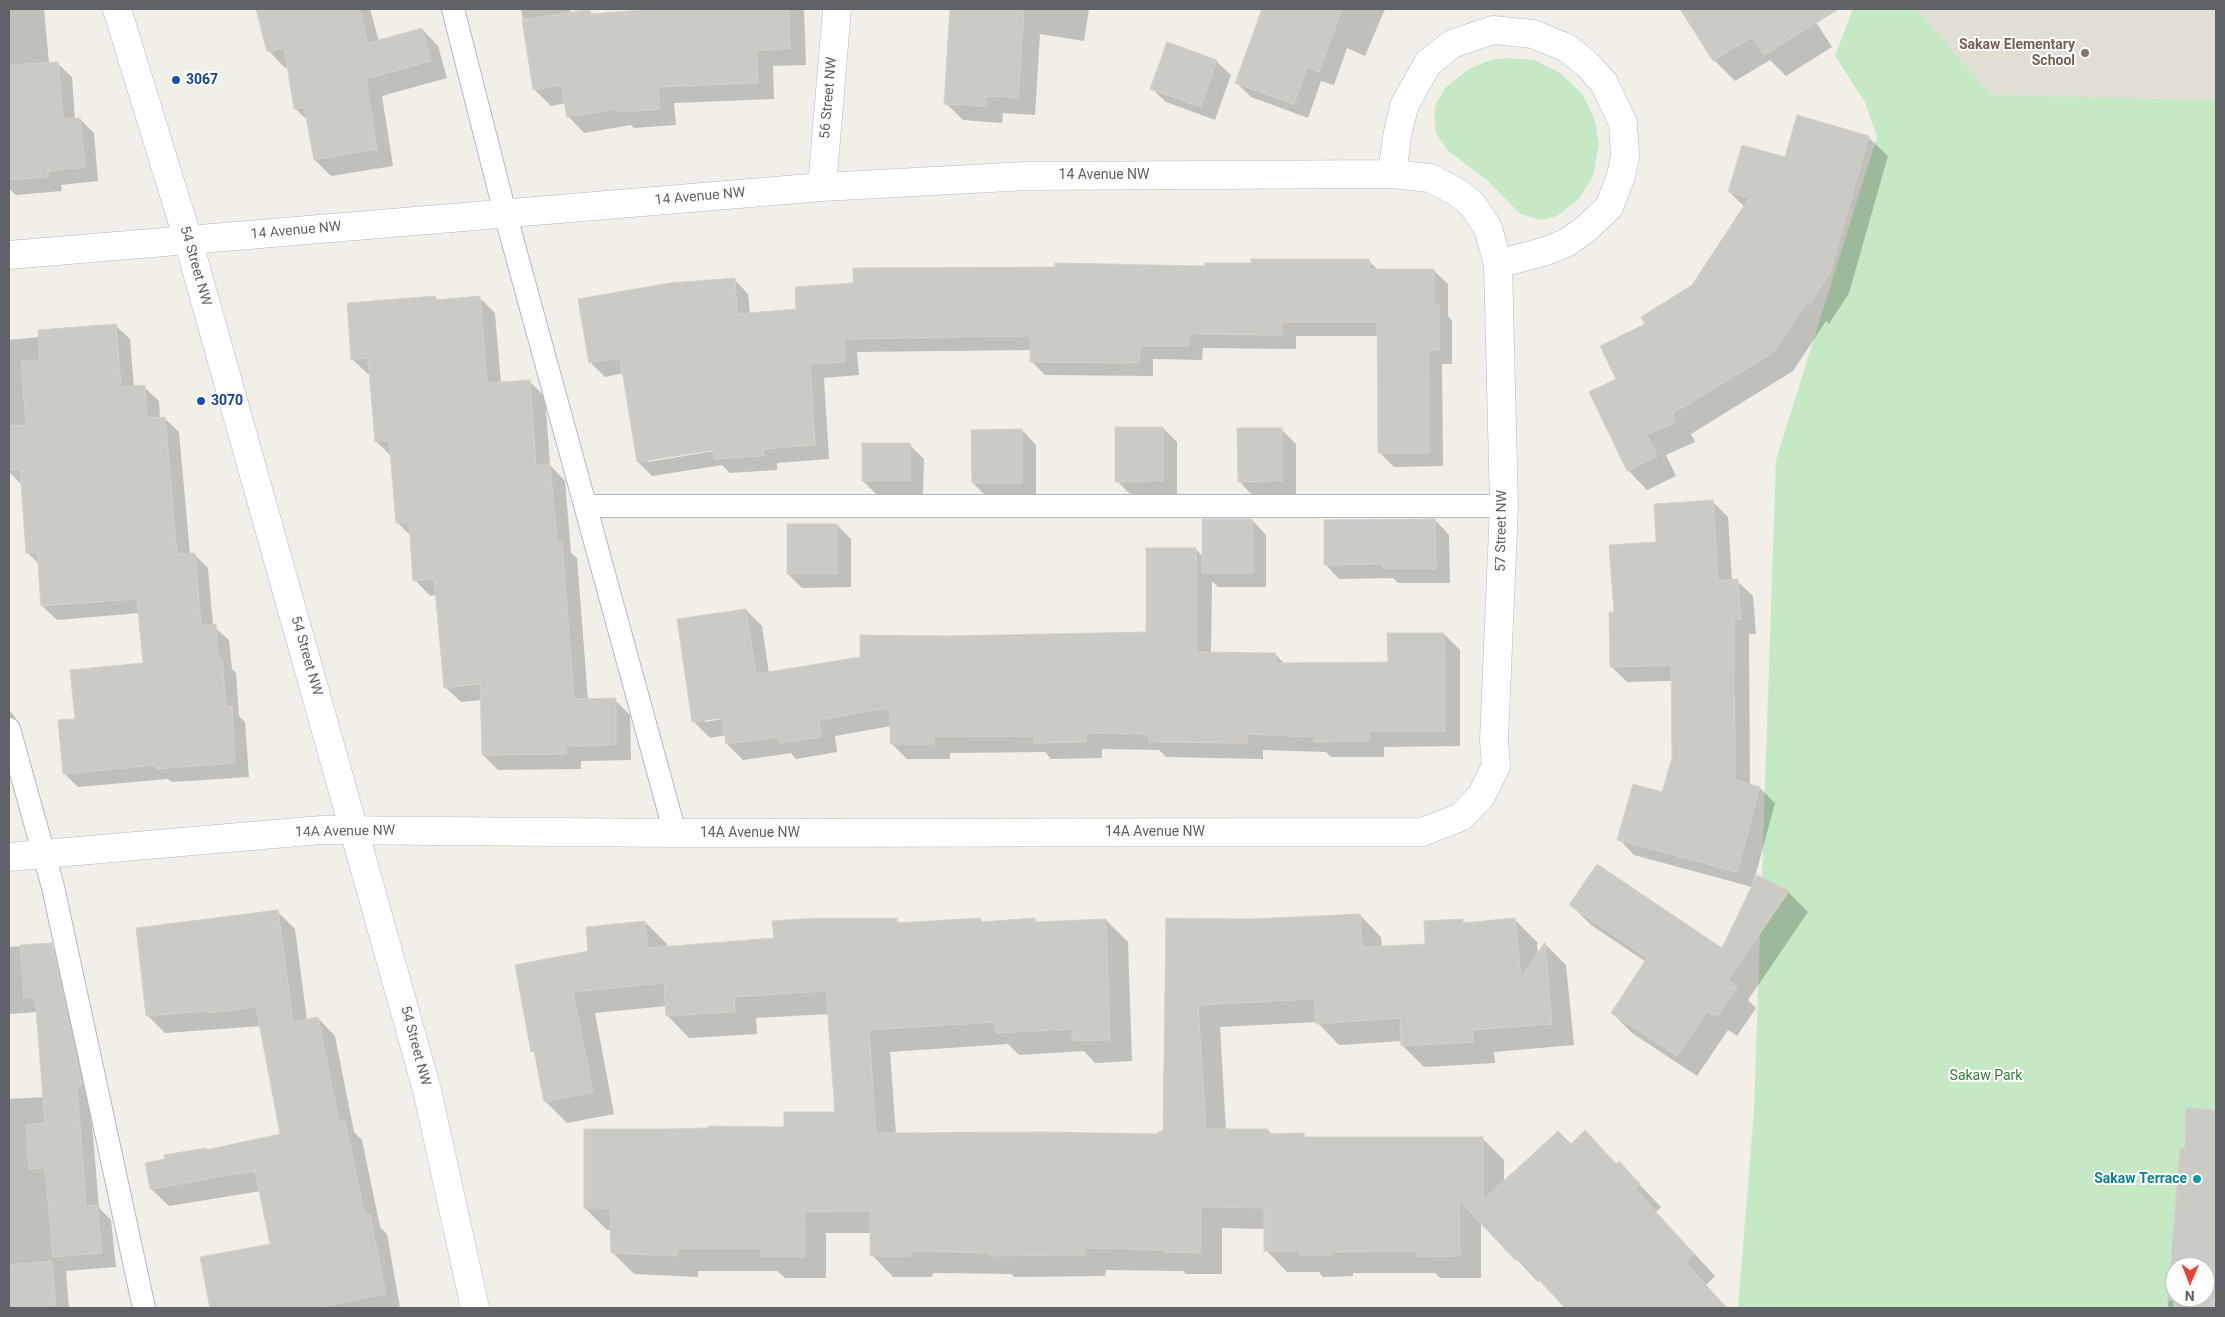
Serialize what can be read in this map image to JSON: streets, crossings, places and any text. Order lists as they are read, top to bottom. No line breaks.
{"streets":{"street":["56 Street NW","14 Avenue NW","54 Street NW","57 Street NW","14A Avenue NW"]},"crossings":[["56 Street NW","14 Avenue NW"],["14 Avenue NW","54 Street NW"],["14 Avenue NW","57 Street NW"],["54 Street NW","14A Avenue NW"],["57 Street NW","14A Avenue NW"]],"parks":["Sakaw Park"],"places":["Sakaw Elementary School","3067","3070","Sakaw Terrace"],"north":"bottom"}
